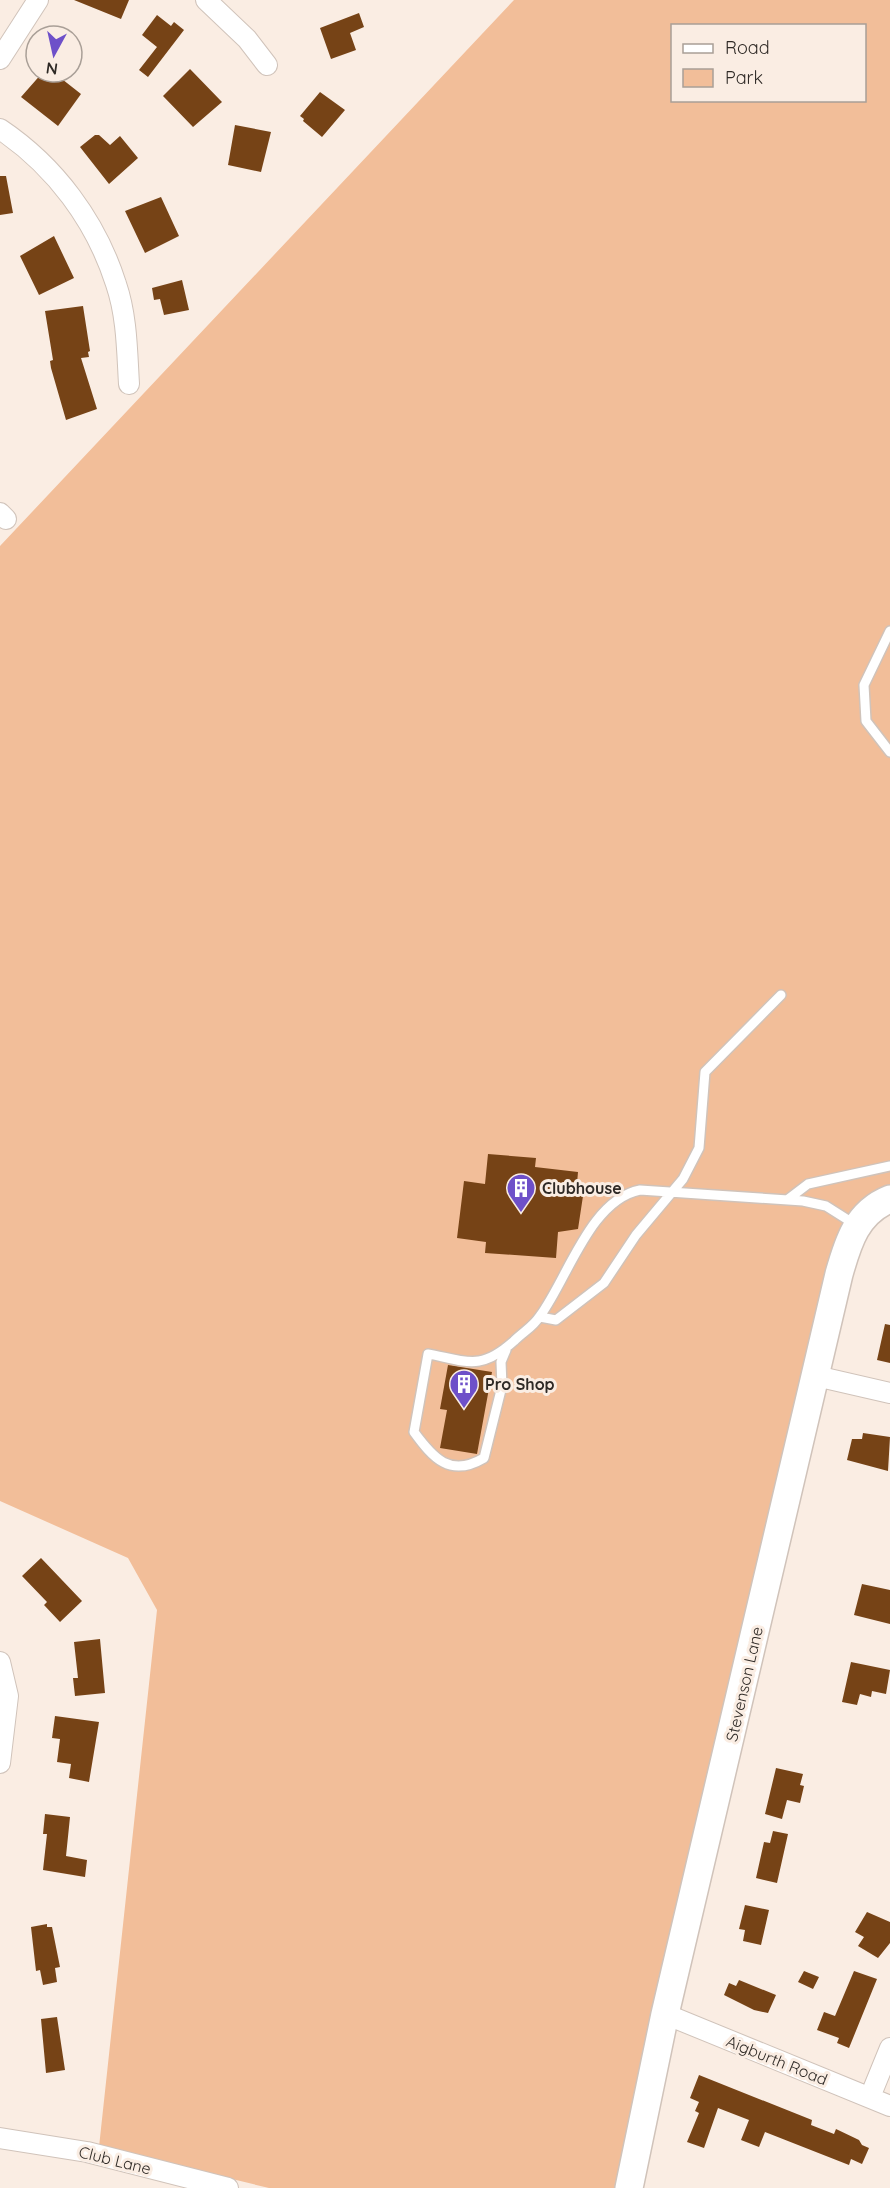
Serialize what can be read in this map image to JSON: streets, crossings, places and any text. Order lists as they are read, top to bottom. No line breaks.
{"streets":{"street":["Stevenson Lane","Aigburth Road","Club Lane"]},"crossings":[["Stevenson Lane","Aigburth Road"]],"places":{"building":["Clubhouse","Pro Shop"]},"legend":["Road","Park"],"north":"bottom"}
